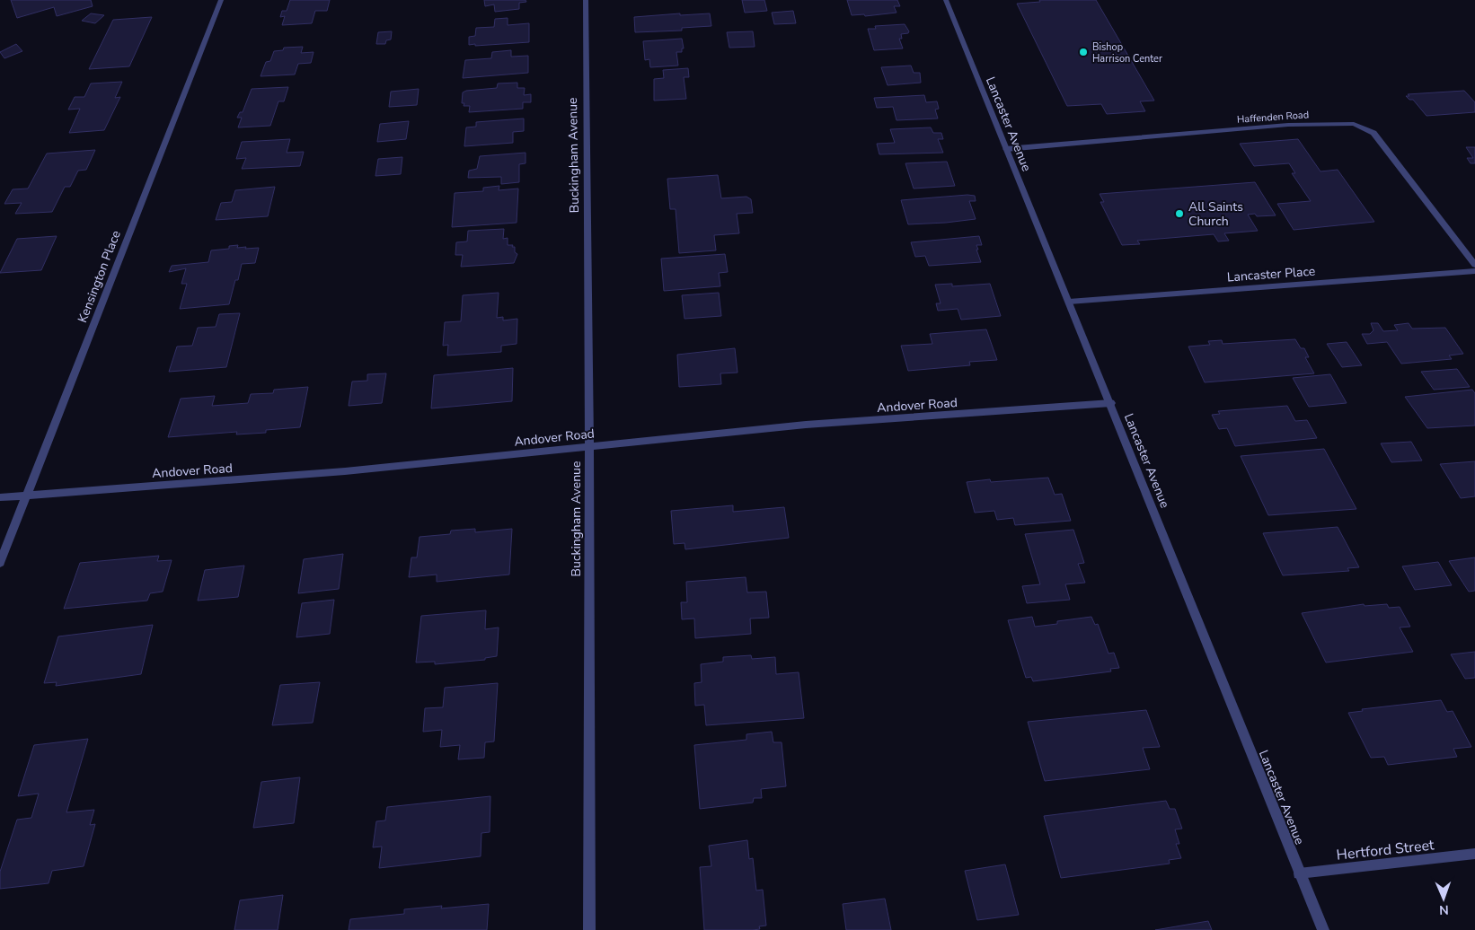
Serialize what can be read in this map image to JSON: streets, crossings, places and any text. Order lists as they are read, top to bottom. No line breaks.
{"streets":{"street":["Haffenden Road","Lancaster Avenue","Buckingham Avenue","Lancaster Place","Kensington Place","Andover Road","Hertford Street"]},"crossings":[["Haffenden Road","Lancaster Avenue"],["Lancaster Avenue","Lancaster Place"],["Lancaster Avenue","Andover Road"],["Lancaster Avenue","Hertford Street"],["Buckingham Avenue","Andover Road"],["Kensington Place","Andover Road"]],"places":["Bishop Harrison Center","All Saints Church"],"north":"bottom"}
